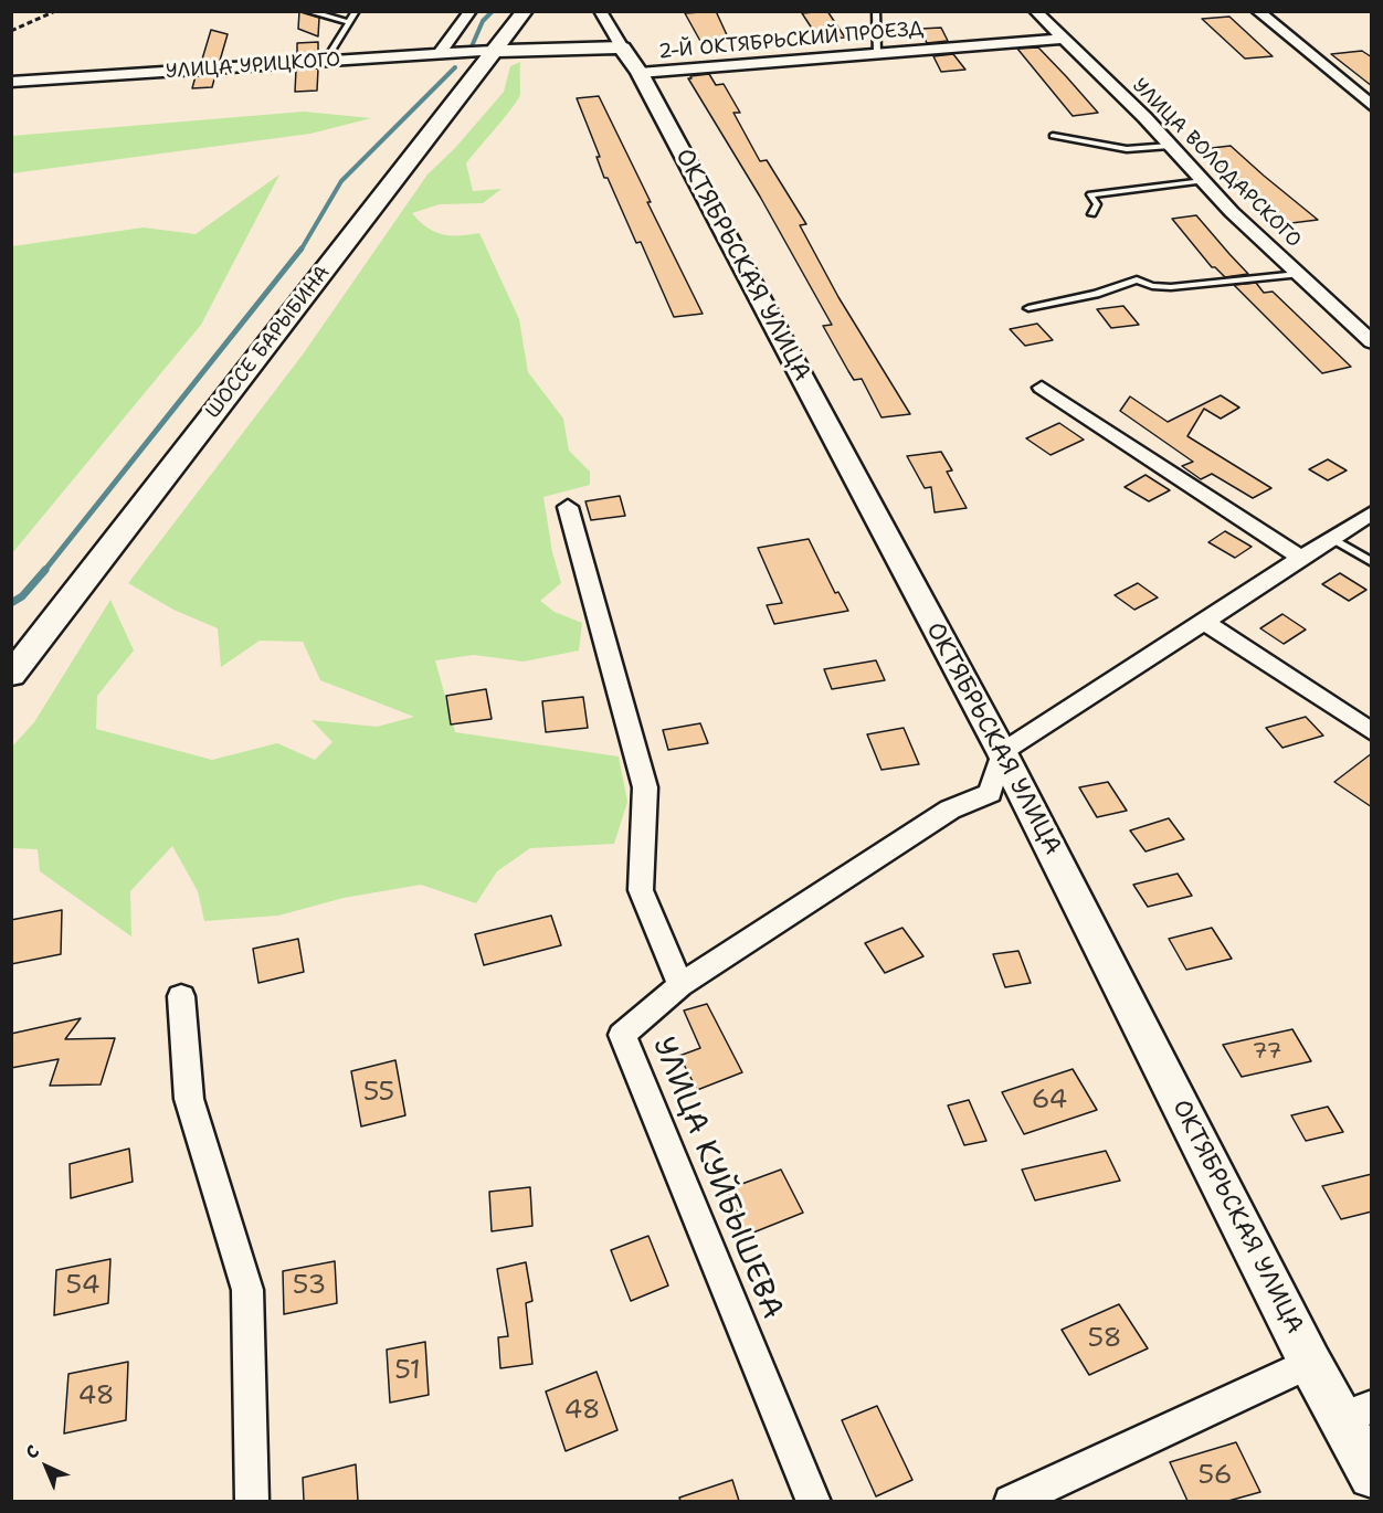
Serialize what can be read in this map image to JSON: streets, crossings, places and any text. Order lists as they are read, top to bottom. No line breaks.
{"streets":{"street":["2-Й ОКТЯБРЬСКИЙ ПРОЕЗД","УЛИЦА УРИЦКОГО","УЛИЦА ВОЛОДАРСКОГО","ОКТЯБРЬСКАЯ УЛИЦА","ШОССЕ БАРЫБИНА","УЛИЦА КУЙБЫШЕВА"]},"crossings":[["2-Й ОКТЯБРЬСКИЙ ПРОЕЗД","УЛИЦА ВОЛОДАРСКОГО"],["2-Й ОКТЯБРЬСКИЙ ПРОЕЗД","ОКТЯБРЬСКАЯ УЛИЦА"],["УЛИЦА УРИЦКОГО","ШОССЕ БАРЫБИНА"],["ОКТЯБРЬСКАЯ УЛИЦА","УЛИЦА КУЙБЫШЕВА"]],"house_numbers":["77","55","64","54","53","58","51","48","48","56"],"north":"top left"}
